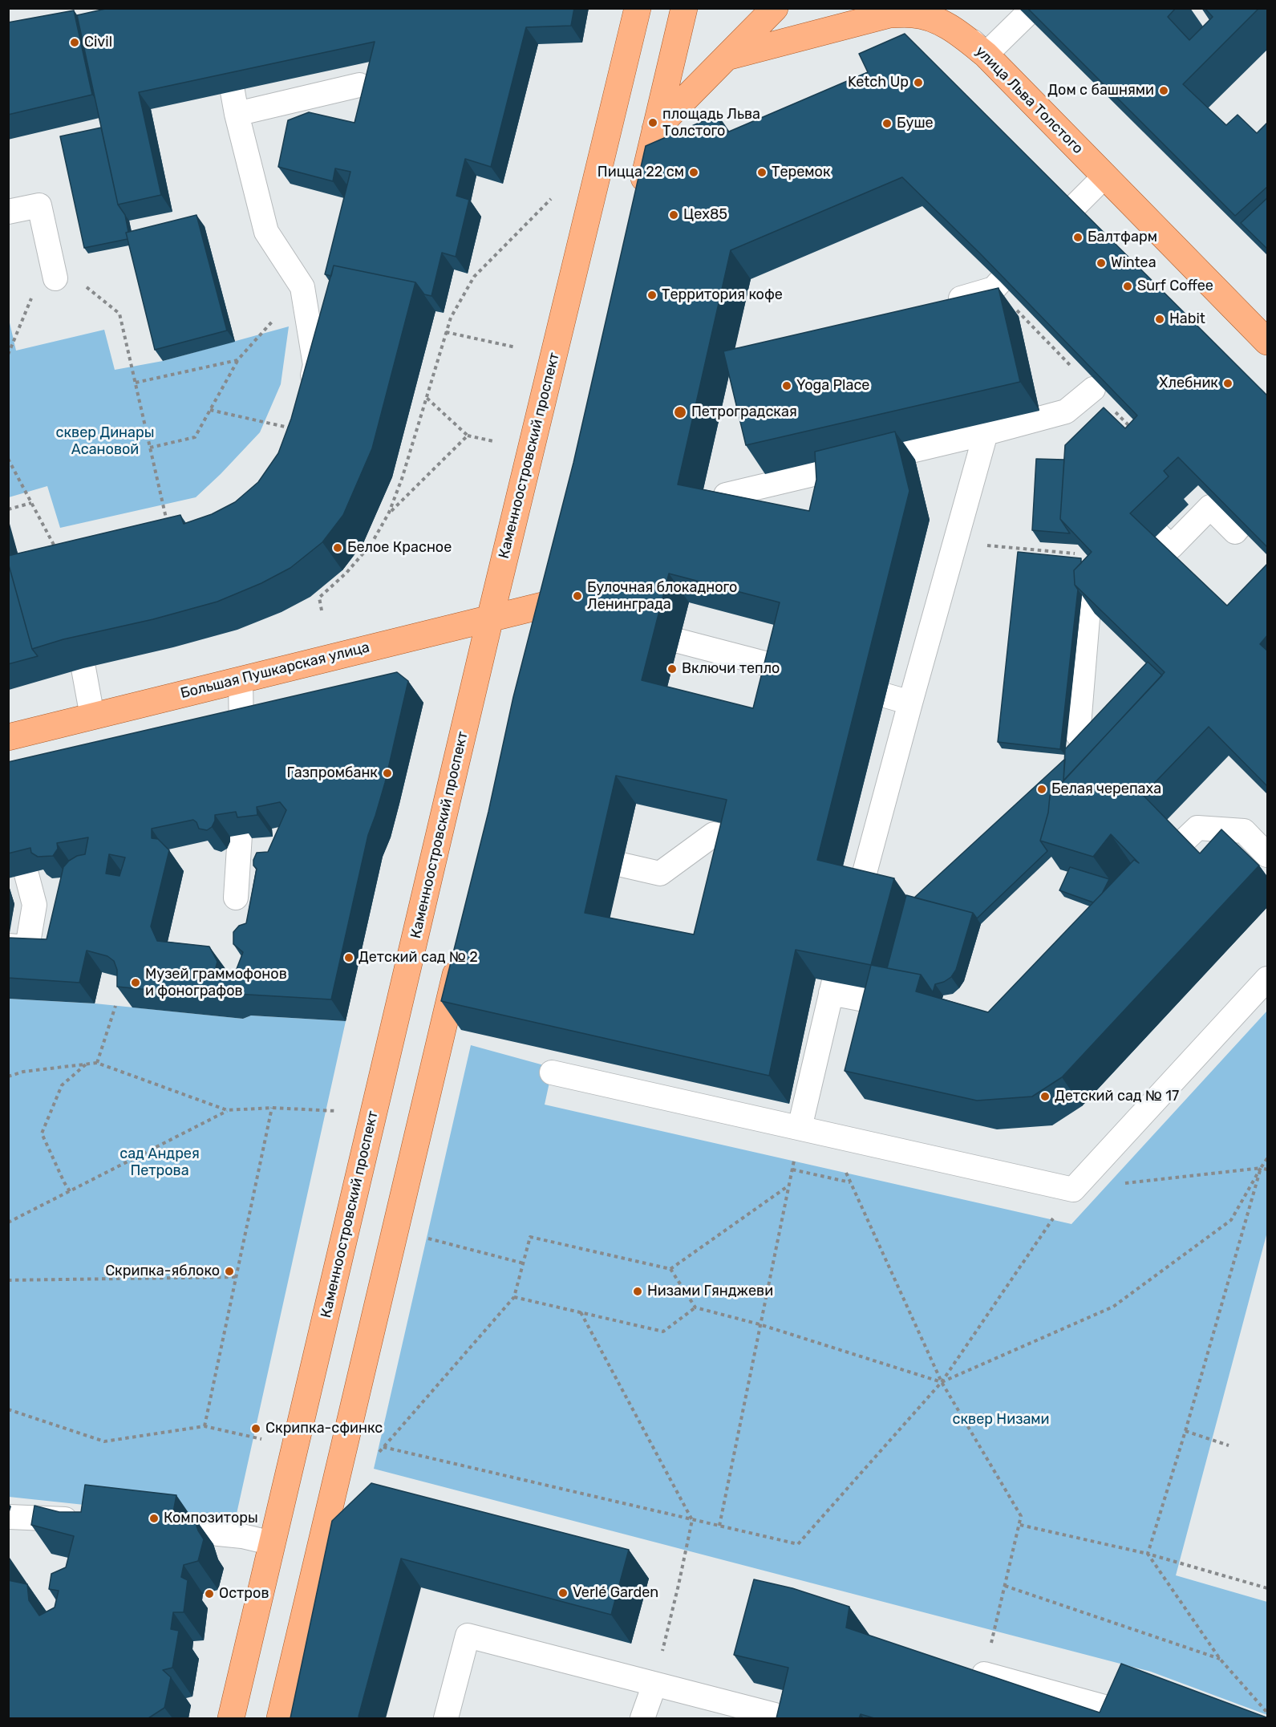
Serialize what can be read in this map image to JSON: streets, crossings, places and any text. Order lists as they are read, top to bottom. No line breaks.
{"streets":{"main road":["улица Льва Толстого","Каменноостровский проспект","Большая Пушкарская улица"]},"crossings":[["Каменноостровский проспект","Большая Пушкарская улица"]],"parks":["сквер Динары Асановой","сад Андрея Петрова","сквер Низами"],"places":["Civil","Ketch Up","Дом с башнями","площадь Льва Толстого","Буше","Пицца 22 см","Теремок","Цех85","Балтфарм","Wintea","Surf Coffee","Территория кофе","Habit","Хлебник","Yoga Place","Петроградская","Белое Красное","Булочная блокадного Ленинграда","Включи тепло","Газпромбанк","Белая черепаха","Детский сад № 2","Музей граммофонов и фонографов","Детский сад № 17","Скрипка-яблоко","Низами Гянджеви","Скрипка-сфинкс","Композиторы","Verlé Garden","Остров"]}
